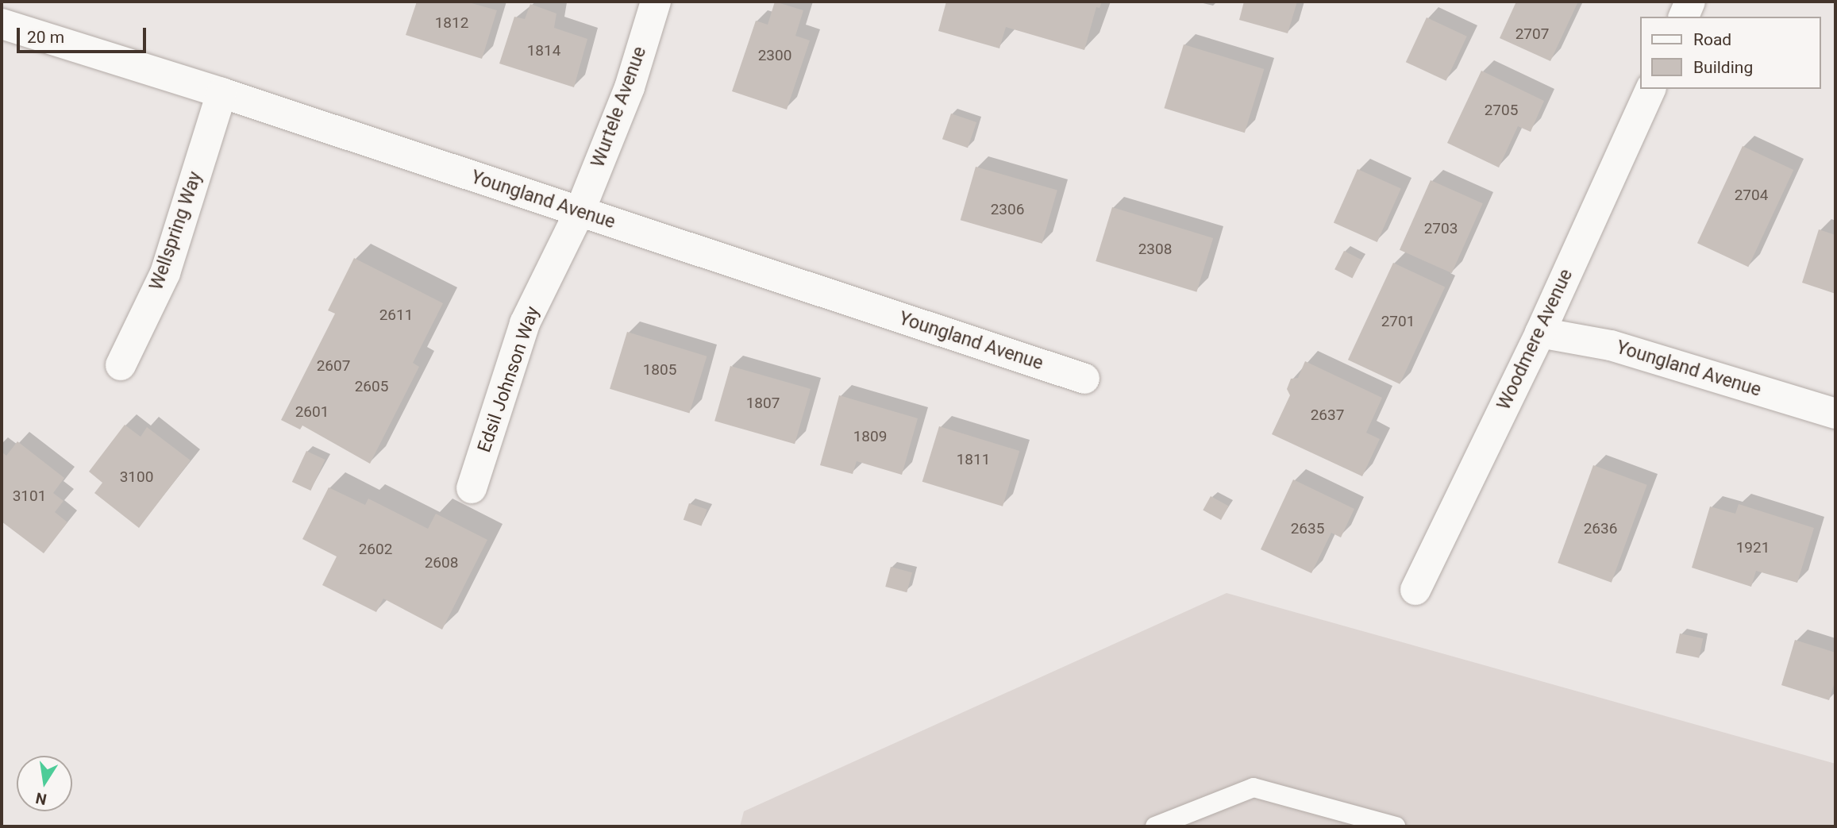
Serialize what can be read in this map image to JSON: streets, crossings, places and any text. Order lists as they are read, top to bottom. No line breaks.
{"streets":{"street":["Wurtele Avenue","Youngland Avenue","Wellspring Way","Woodmere Avenue","Edsil Johnson Way"]},"crossings":[["Wurtele Avenue","Youngland Avenue"],["Wurtele Avenue","Edsil Johnson Way"],["Youngland Avenue","Wellspring Way"],["Youngland Avenue","Woodmere Avenue"],["Youngland Avenue","Edsil Johnson Way"]],"house_numbers":["1812","2707","1814","2300","2705","2704","2306","2703","2308","2611","2701","2607","1805","2605","1807","2601","2637","1809","1811","3100","3101","2635","2636","1921","2602","2608"],"legend":["Road","Building"],"scale_bar":"20 m","north":"bottom"}
